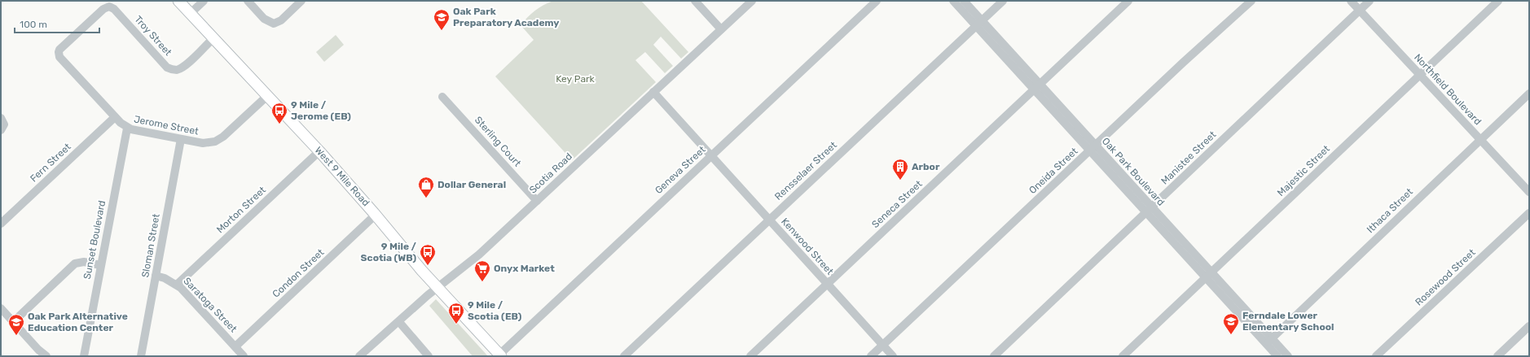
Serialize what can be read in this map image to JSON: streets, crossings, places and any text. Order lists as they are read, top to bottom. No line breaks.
{"streets":{"main road":["West 9 Mile Road"],"street":["Troy Street","Northfield Boulevard","Jerome Street","Sterling Court","Manistee Street","Fern Street","Geneva Street","Rensselaer Street","Oneida Street","Majestic Street","Oak Park Boulevard","Scotia Road","Seneca Street","Morton Street","Ithaca Street","Sunset Boulevard","Sloman Street","Kenwood Street","Condon Street","Rosewood Street","Saratoga Street"]},"crossings":[["Troy Street","Jerome Street"],["Troy Street","West 9 Mile Road"],["Northfield Boulevard","Manistee Street"],["Northfield Boulevard","Majestic Street"],["Northfield Boulevard","Ithaca Street"],["Jerome Street","Fern Street"],["Jerome Street","West 9 Mile Road"],["Jerome Street","Sunset Boulevard"],["Jerome Street","Sloman Street"],["Sterling Court","Scotia Road"],["Manistee Street","Oak Park Boulevard"],["Geneva Street","West 9 Mile Road"],["Geneva Street","Kenwood Street"],["Rensselaer Street","Oak Park Boulevard"],["Rensselaer Street","Kenwood Street"],["Oneida Street","Oak Park Boulevard"],["Oneida Street","Kenwood Street"],["Majestic Street","Oak Park Boulevard"],["Oak Park Boulevard","Seneca Street"],["Oak Park Boulevard","Ithaca Street"],["Scotia Road","West 9 Mile Road"],["Scotia Road","Kenwood Street"],["West 9 Mile Road","Morton Street"],["West 9 Mile Road","Condon Street"],["Seneca Street","Kenwood Street"],["Morton Street","Saratoga Street"],["Sloman Street","Saratoga Street"],["Condon Street","Saratoga Street"]],"parks":["Key Park"],"places":{"school or university":["Oak Park Preparatory Academy","Ferndale Lower Elementary School","Oak Park Alternative Education Center"],"bus stop":["9 Mile / Jerome (EB)","9 Mile / Scotia (WB)","9 Mile / Scotia (EB)"],"building":["Arbor"],"shop":["Dollar General"],"supermarket":["Onyx Market"]},"scale_bar":"100 m"}
